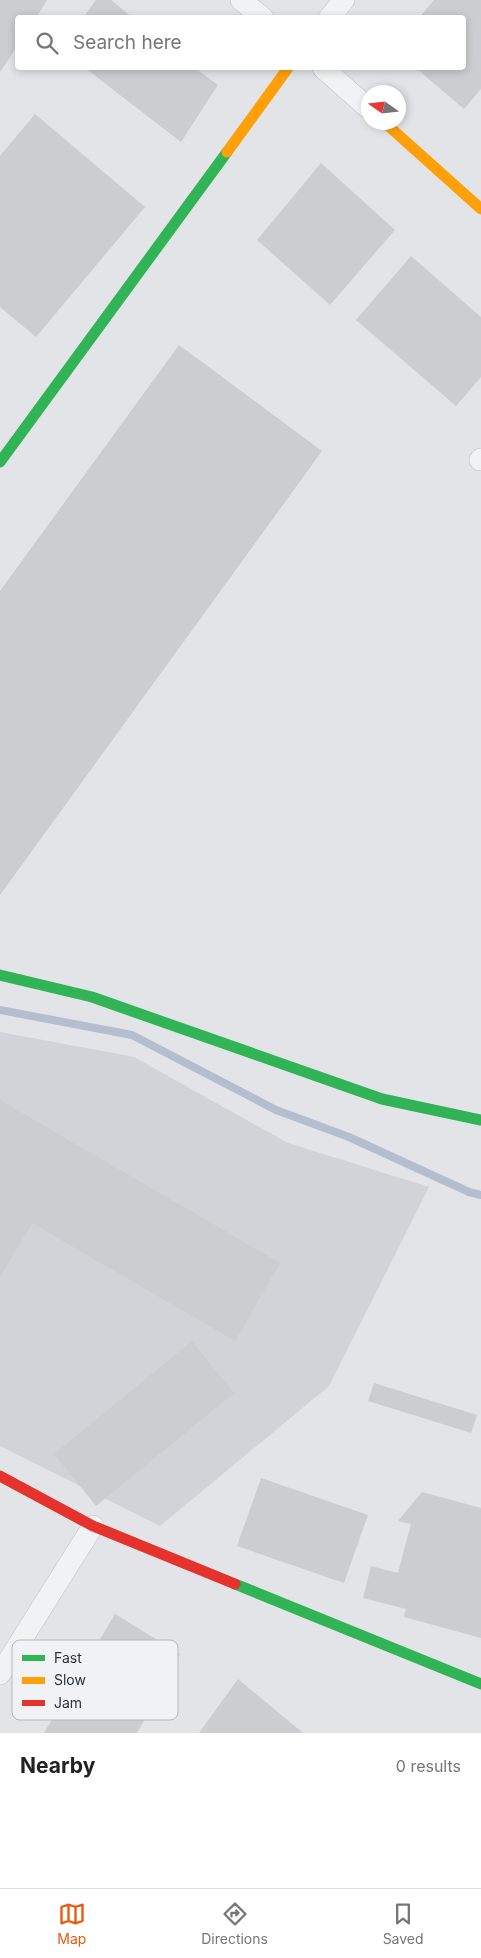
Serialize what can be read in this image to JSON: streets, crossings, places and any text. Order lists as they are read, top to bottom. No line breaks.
{"legend":["Fast","Slow","Jam"],"north":"left","page":{"search":"Search here","heading":["Nearby","0 results"],"nav":["Map","Directions","Saved"]}}
